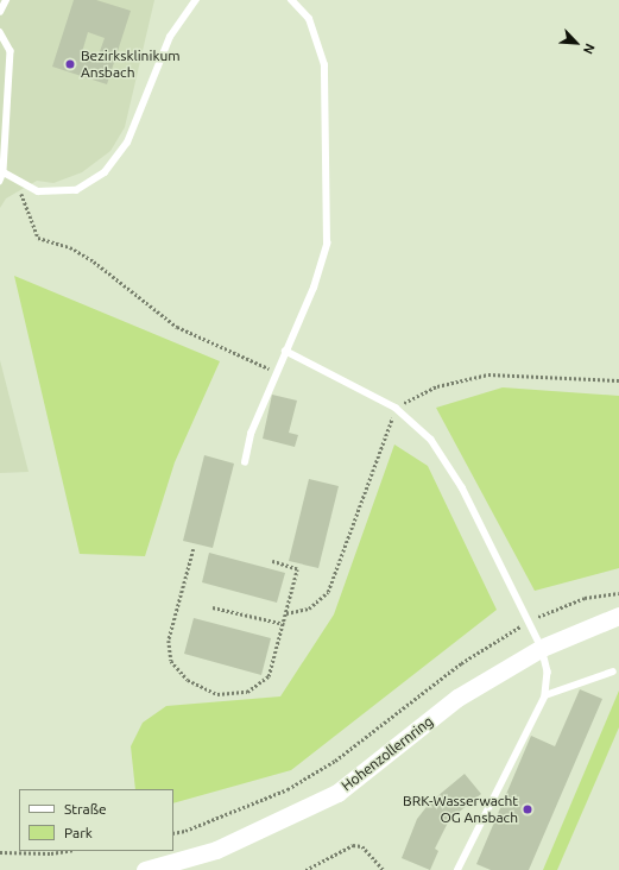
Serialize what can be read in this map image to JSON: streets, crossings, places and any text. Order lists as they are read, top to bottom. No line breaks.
{"streets":{"main road":["Hohenzollernring"]},"places":["Bezirksklinikum Ansbach","BRK-Wasserwacht OG Ansbach"],"legend":["Straße","Park"],"north":"bottom right"}
